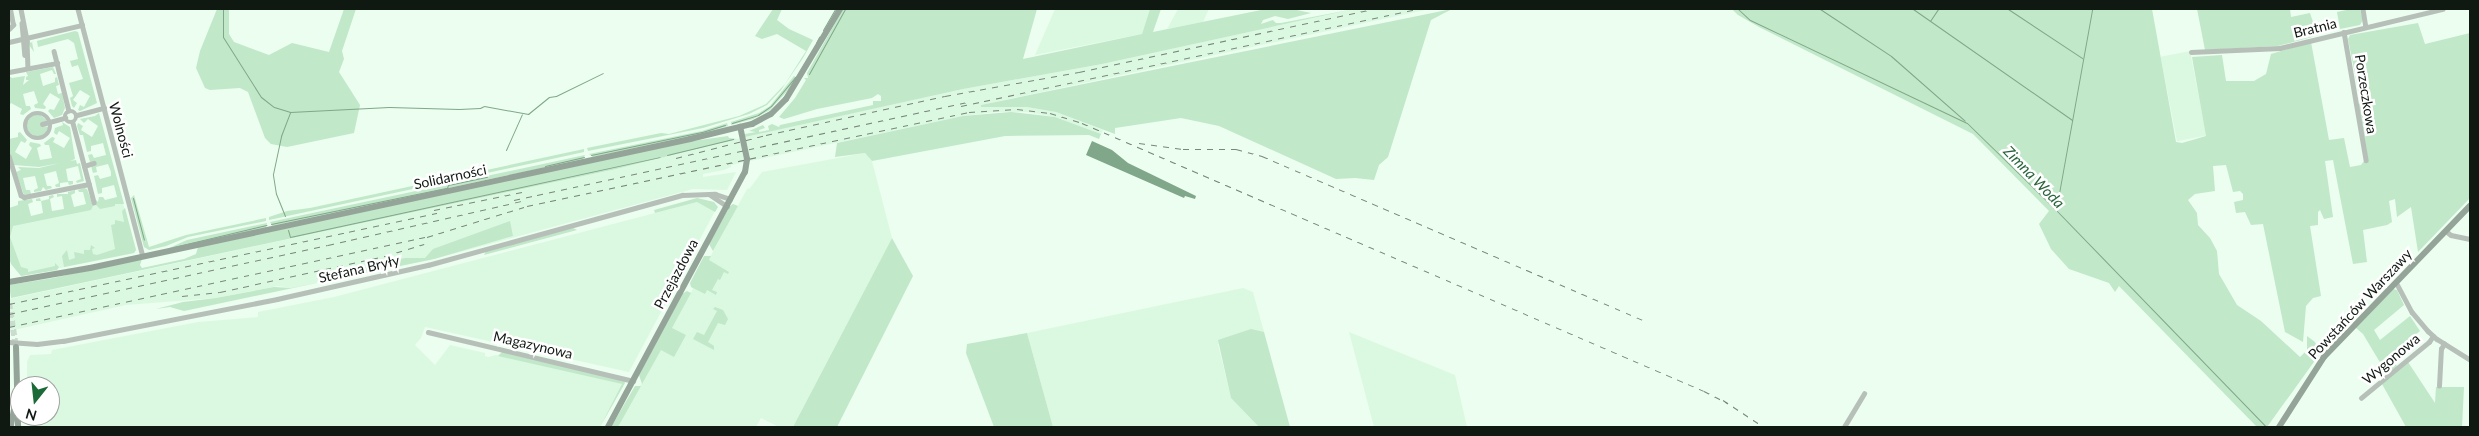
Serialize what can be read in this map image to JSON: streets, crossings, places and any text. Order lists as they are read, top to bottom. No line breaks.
{"streets":{"street":["Bratnia","Porzeczkowa","Wolności","Solidarności","Stefana Bryły","Przejazdowa","Powstańców Warszawy","Magazynowa","Wygonowa"]},"crossings":[["Bratnia","Porzeczkowa"],["Wolności","Solidarności"],["Solidarności","Przejazdowa"],["Stefana Bryły","Przejazdowa"],["Przejazdowa","Magazynowa"],["Powstańców Warszawy","Wygonowa"]],"water":["Zimna Woda"],"north":"bottom"}
